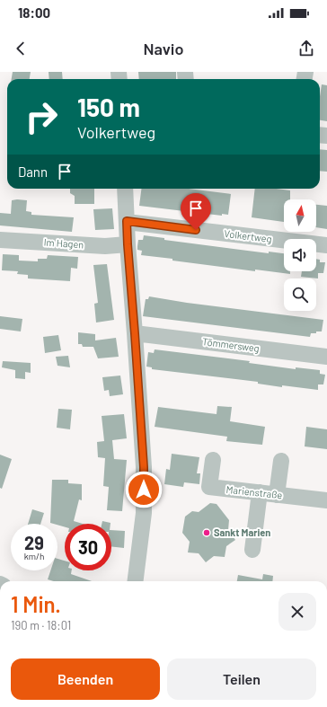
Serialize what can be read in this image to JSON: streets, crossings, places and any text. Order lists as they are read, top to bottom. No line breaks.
{"streets":{"street":["Volkertweg","Im Hagen","Tömmersweg","Marienstraße"]},"places":["Sankt Marien"],"north":"top","page":{"status":"18:00","header":"Navio","turn":["150 m","Volkertweg"],"then":"Dann","speed":"29 km/h","limit":"30","heading":["1 Min.","190 m · 18:01"],"buttons":["Beenden","Teilen"]}}
